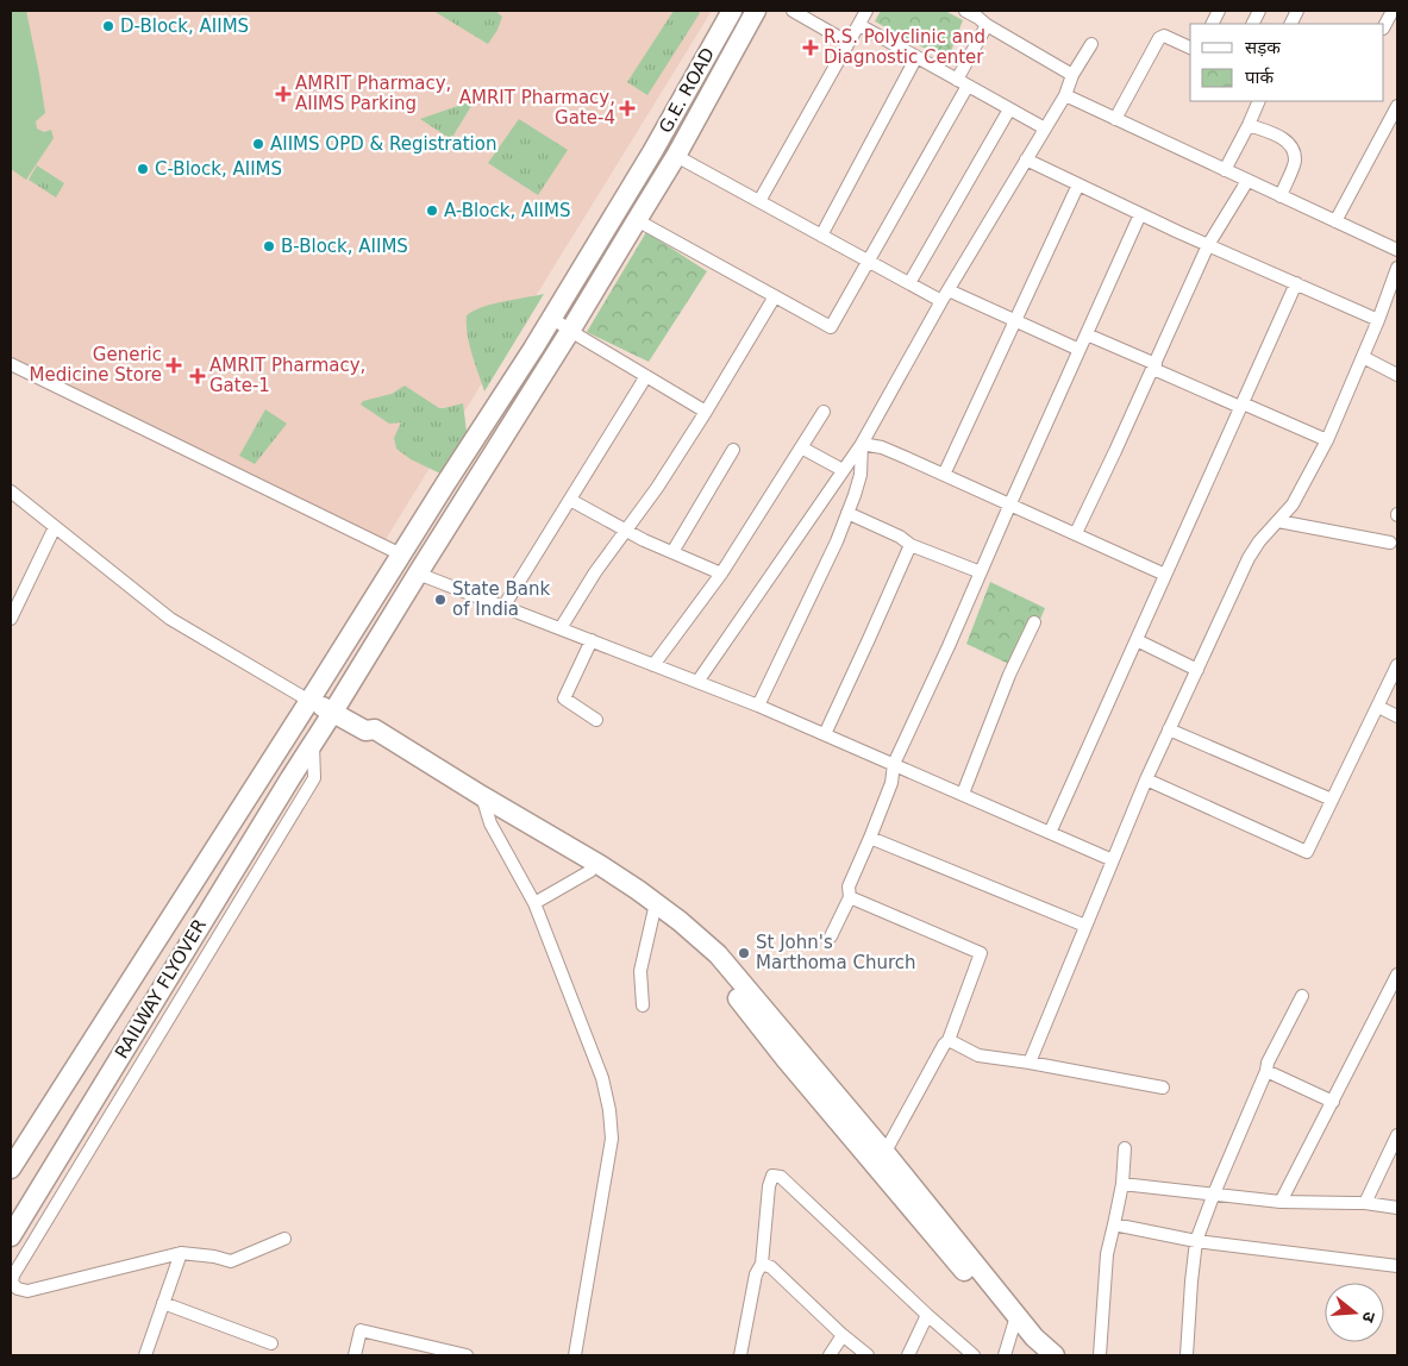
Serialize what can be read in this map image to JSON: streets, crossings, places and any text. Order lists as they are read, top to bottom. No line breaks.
{"streets":{"main road":["G.E. ROAD","RAILWAY FLYOVER"]},"crossings":[["G.E. ROAD","RAILWAY FLYOVER"]],"places":{"other":["D-Block, AIIMS","AIIMS OPD & Registration","C-Block, AIIMS","A-Block, AIIMS","B-Block, AIIMS","State Bank of India","St John's Marthoma Church"],"health":["R.S. Polyclinic and Diagnostic Center","AMRIT Pharmacy, AIIMS Parking","AMRIT Pharmacy, Gate-4","Generic Medicine Store","AMRIT Pharmacy, Gate-1"]},"legend":["सड़क","पार्क"],"north":"right"}
